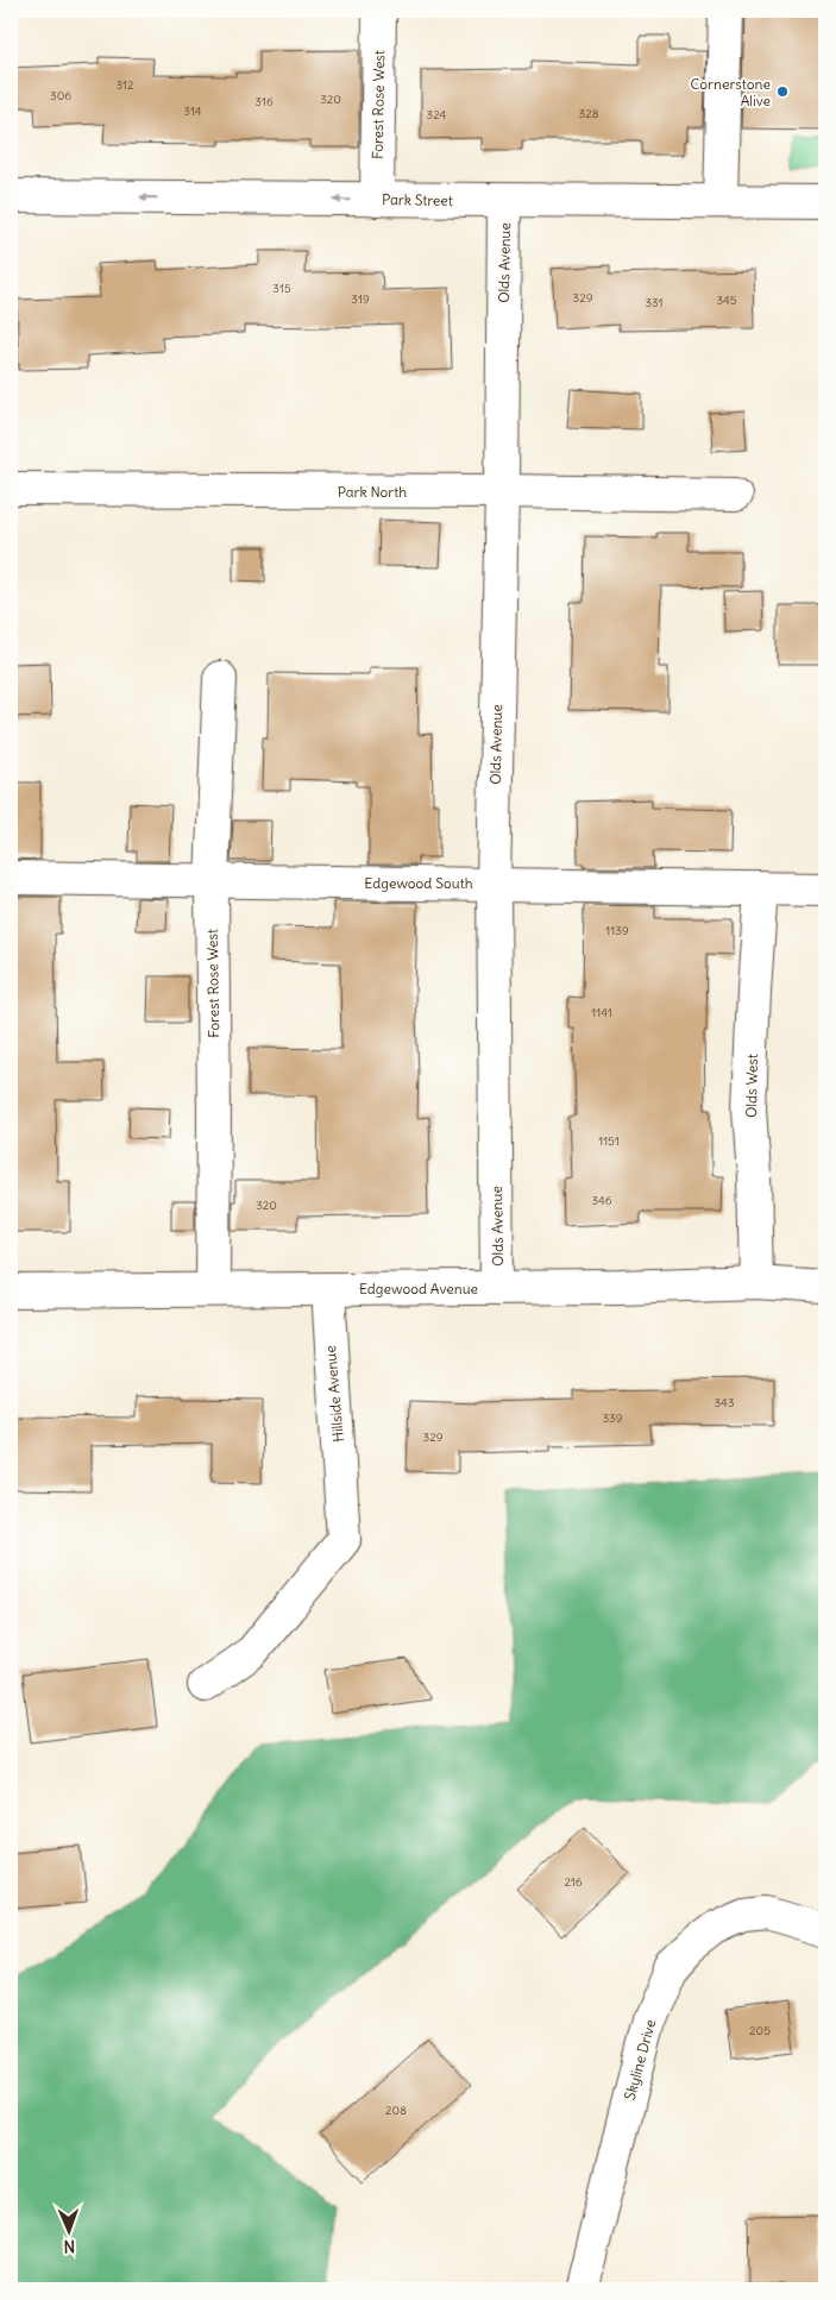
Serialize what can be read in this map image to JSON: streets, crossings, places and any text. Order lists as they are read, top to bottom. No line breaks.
{"streets":{"street":["Forest Rose West","Park Street","Olds Avenue","Park North","Edgewood South","Olds West","Edgewood Avenue","Hillside Avenue","Skyline Drive"]},"crossings":[["Forest Rose West","Park Street"],["Forest Rose West","Edgewood South"],["Forest Rose West","Edgewood Avenue"],["Park Street","Olds Avenue"],["Olds Avenue","Park North"],["Olds Avenue","Edgewood South"],["Olds Avenue","Edgewood Avenue"],["Edgewood South","Olds West"],["Olds West","Edgewood Avenue"],["Edgewood Avenue","Hillside Avenue"]],"one_way":["Park Street"],"places":["Cornerstone Alive"],"house_numbers":["312","306","320","316","314","328","324","315","329","319","345","331","1139","1141","1151","346","320","343","339","329","216","205","208"],"north":"bottom"}
